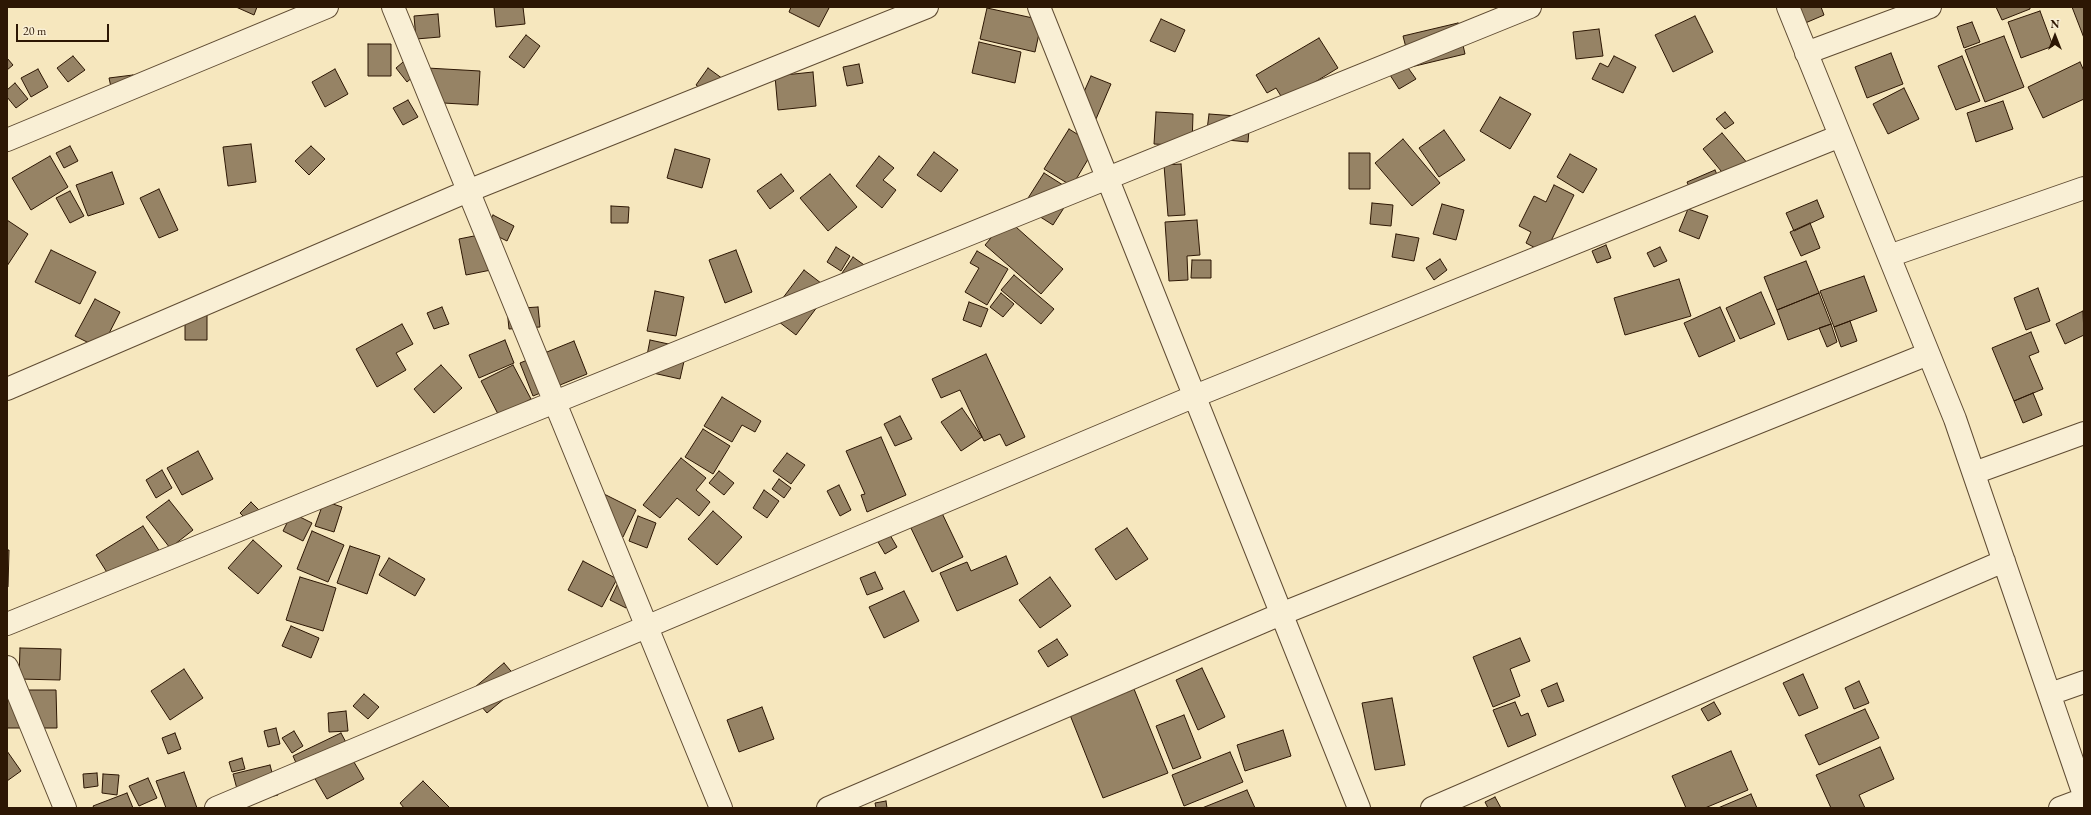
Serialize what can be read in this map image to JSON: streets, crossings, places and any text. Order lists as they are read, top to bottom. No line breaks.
{"scale_bar":"20 m","north":"top"}
